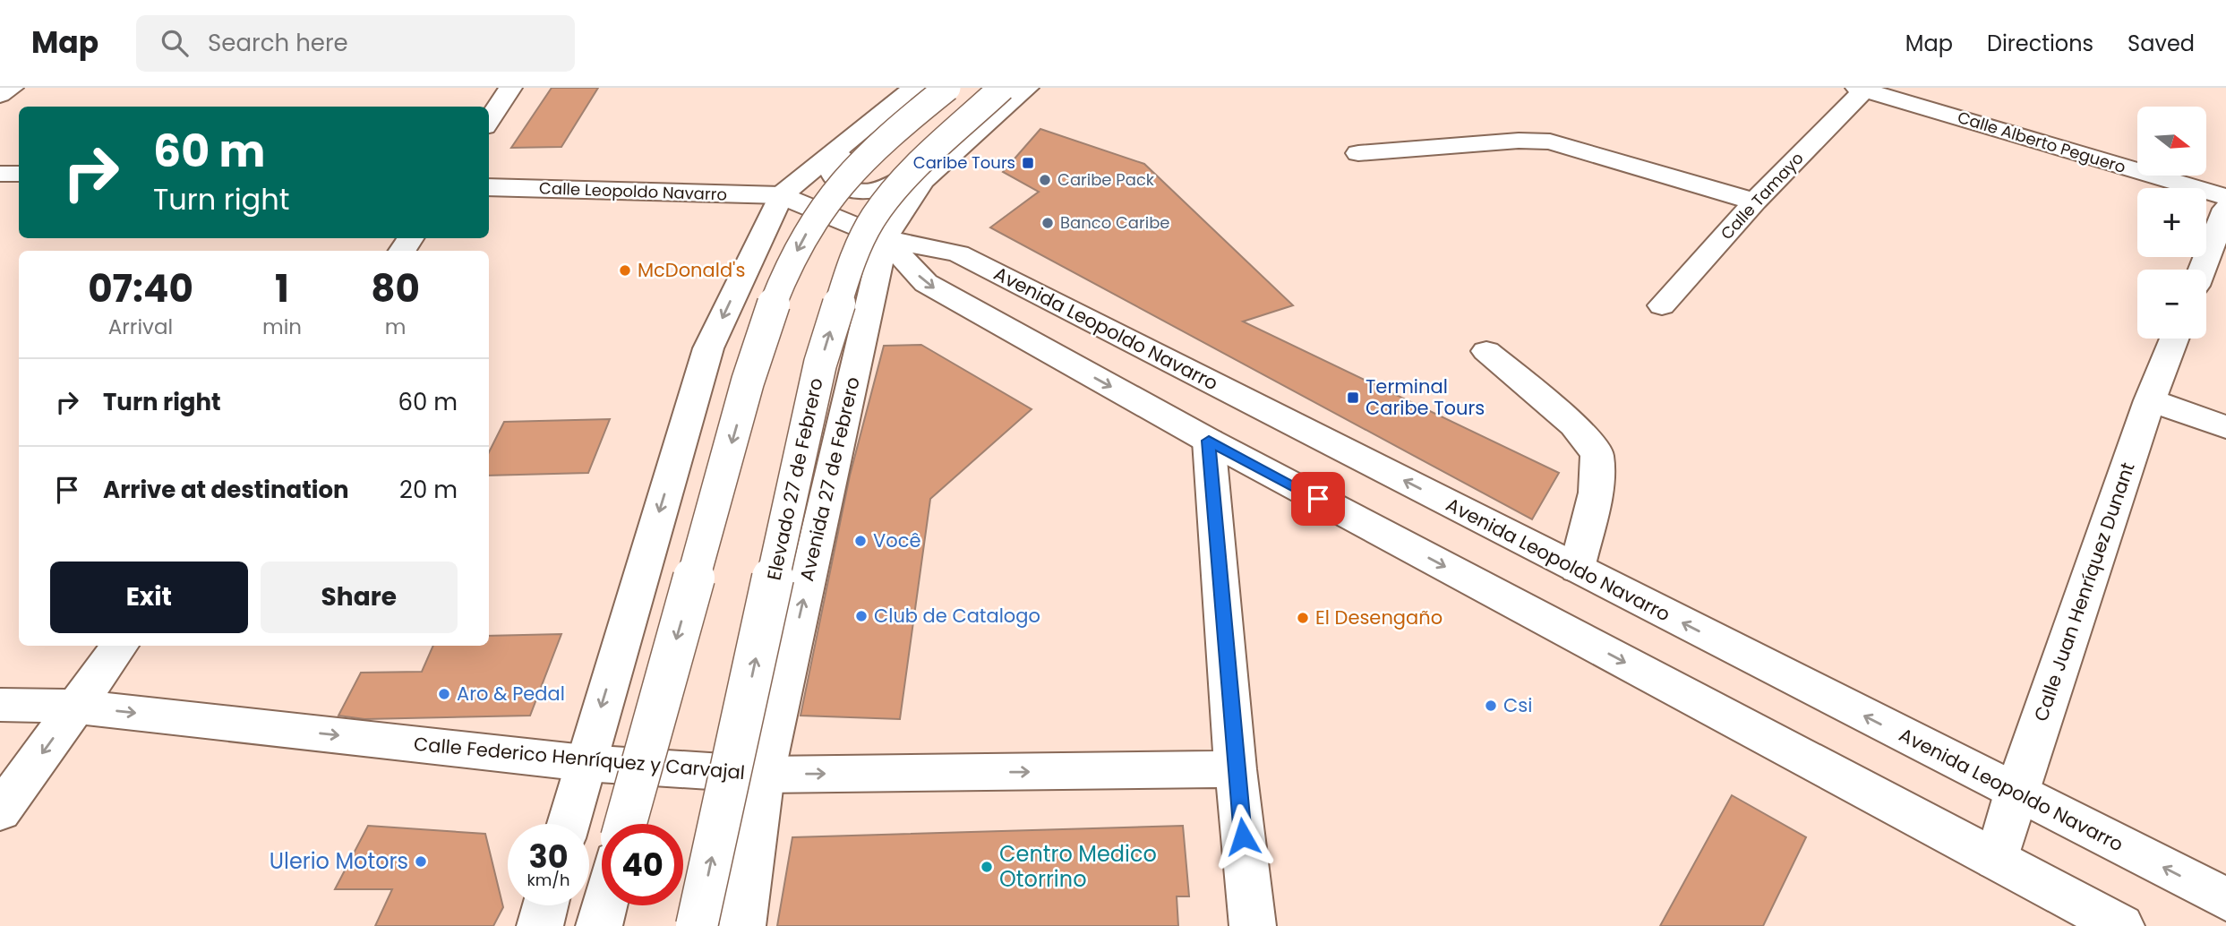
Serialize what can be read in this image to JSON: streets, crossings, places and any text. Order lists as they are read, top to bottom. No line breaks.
{"streets":{"main road":["Calle Alberto Peguero","Calle Leopoldo Navarro","Calle Tamayo","Avenida Leopoldo Navarro","Elevado 27 de Febrero","Avenida 27 de Febrero","Calle Juan Henríquez Dunant","Calle Federico Henríquez y Carvajal"]},"crossings":[["Calle Alberto Peguero","Calle Tamayo"],["Calle Leopoldo Navarro","Avenida Leopoldo Navarro"],["Avenida Leopoldo Navarro","Avenida 27 de Febrero"],["Avenida Leopoldo Navarro","Calle Juan Henríquez Dunant"],["Elevado 27 de Febrero","Avenida 27 de Febrero"],["Avenida 27 de Febrero","Calle Federico Henríquez y Carvajal"]],"one_way":["Calle Federico Henríquez y Carvajal"],"places":{"transit":["Caribe Tours","Terminal Caribe Tours"],"other":["Caribe Pack","Banco Caribe","McDonald's","Você","Club de Catalogo","El Desengaño","Aro & Pedal","Csi","Ulerio Motors","Centro Medico Otorrino"]},"north":"right","page":{"header":"Map","search":"Search here","nav":["Map","Directions","Saved"],"map_buttons":["+","−"],"turn":["60 m","Turn right"],"eta":["07:40","Arrival","1","min","80","m"],"list":[{"name":"Turn right","value":"60 m"},{"name":"Arrive at destination","value":"20 m"}],"buttons":["Exit","Share"],"speed":"30 km/h","limit":"40"}}
